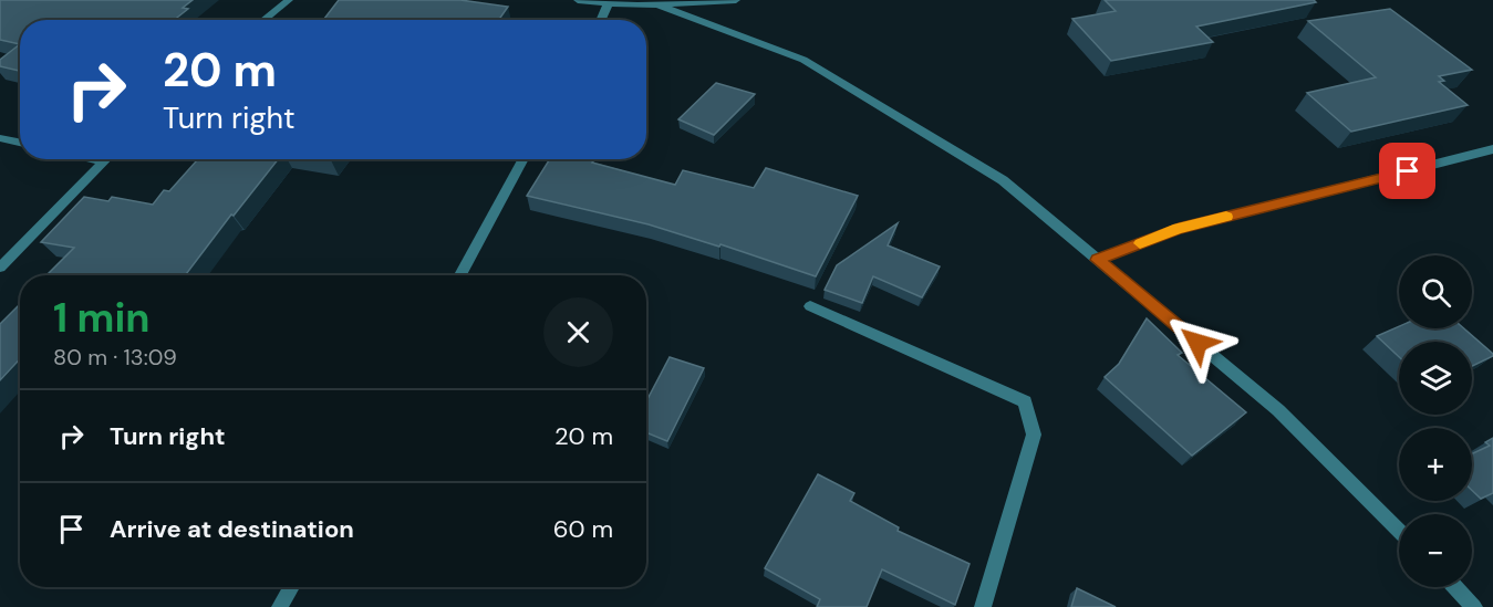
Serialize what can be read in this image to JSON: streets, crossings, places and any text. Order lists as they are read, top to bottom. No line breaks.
{"page":{"turn":["20 m","Turn right"],"map_buttons":["+","−"],"heading":["1 min","80 m · 13:09"],"list":[{"name":"Turn right","value":"20 m"},{"name":"Arrive at destination","value":"60 m"}]}}
